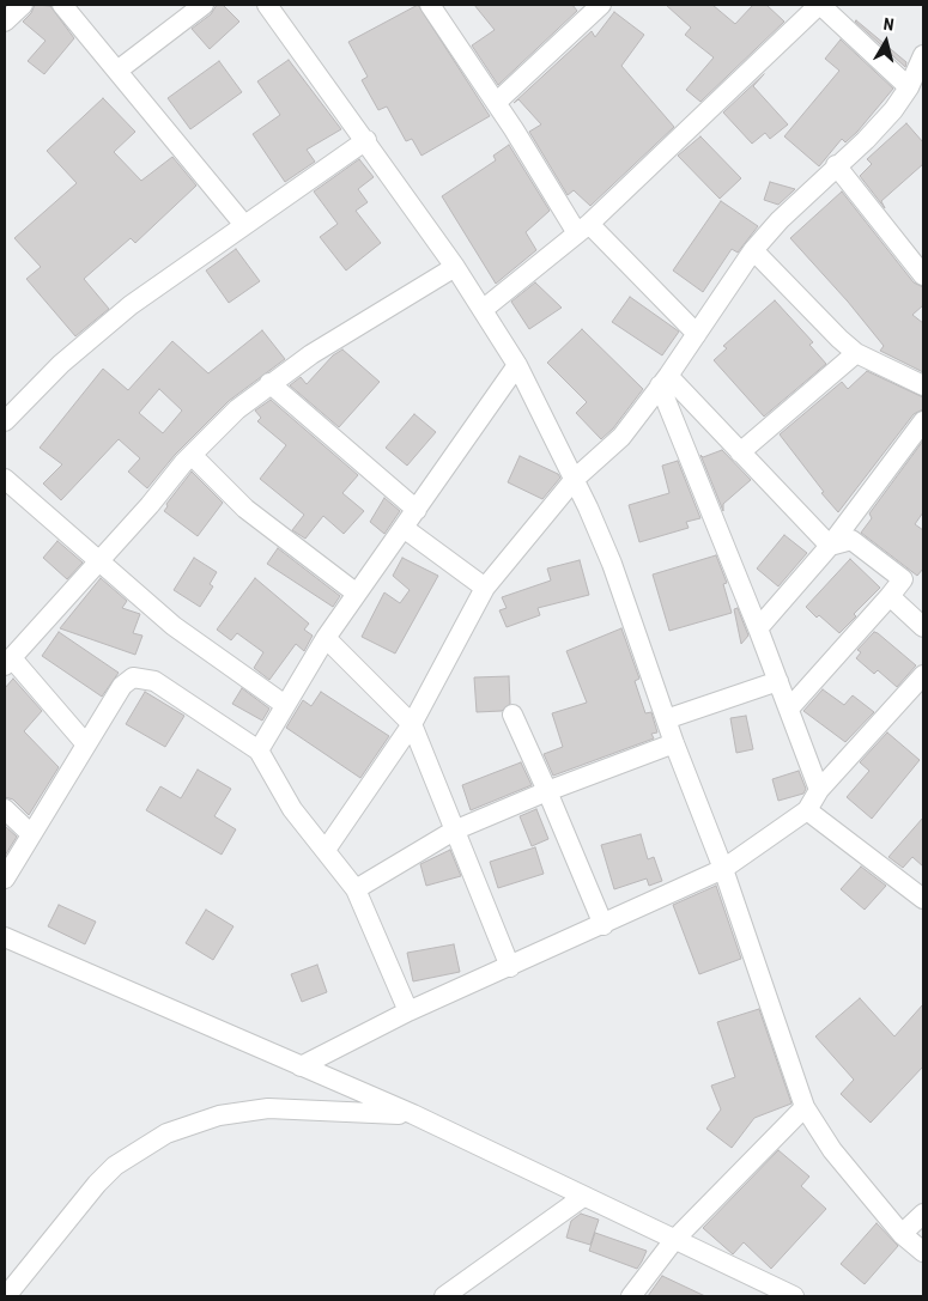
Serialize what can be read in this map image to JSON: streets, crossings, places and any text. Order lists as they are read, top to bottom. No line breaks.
{"north":"top"}
